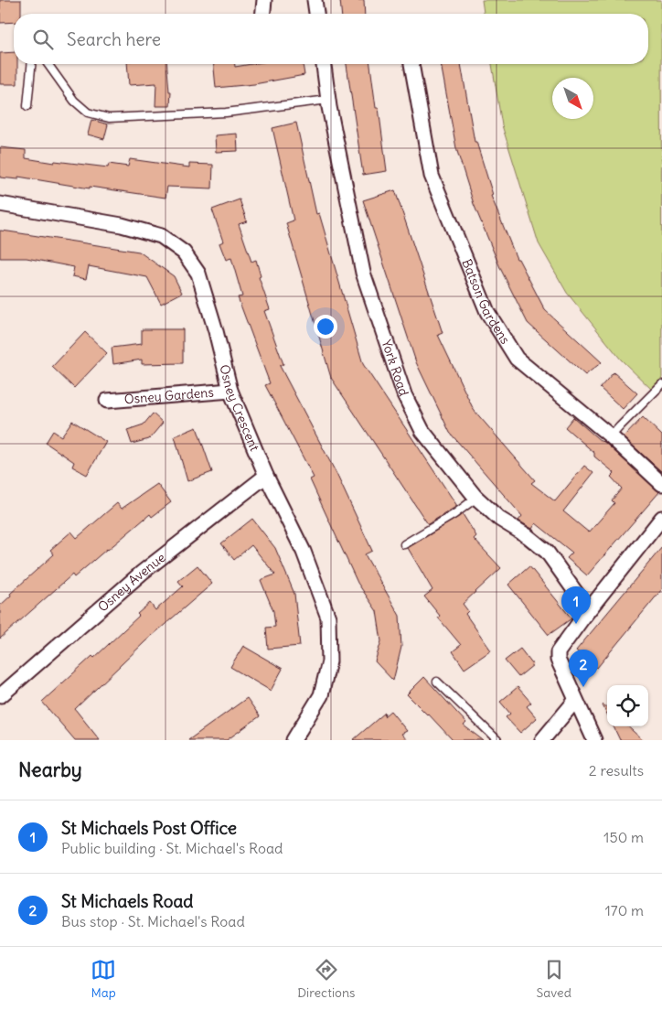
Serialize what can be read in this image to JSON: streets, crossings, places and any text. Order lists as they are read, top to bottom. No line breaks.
{"streets":{"street":["Batson Gardens","York Road","Osney Gardens","Osney Crescent","Osney Avenue"]},"crossings":[["Osney Gardens","Osney Crescent"],["Osney Crescent","Osney Avenue"]],"north":"bottom right","page":{"search":"Search here","pins":["1","2"],"heading":["Nearby","2 results"],"list":[{"mark":"1","name":"St Michaels Post Office","note":"Public building · St. Michael's Road","value":"150 m"},{"mark":"2","name":"St Michaels Road","note":"Bus stop · St. Michael's Road","value":"170 m"}],"nav":["Map","Directions","Saved"]}}
